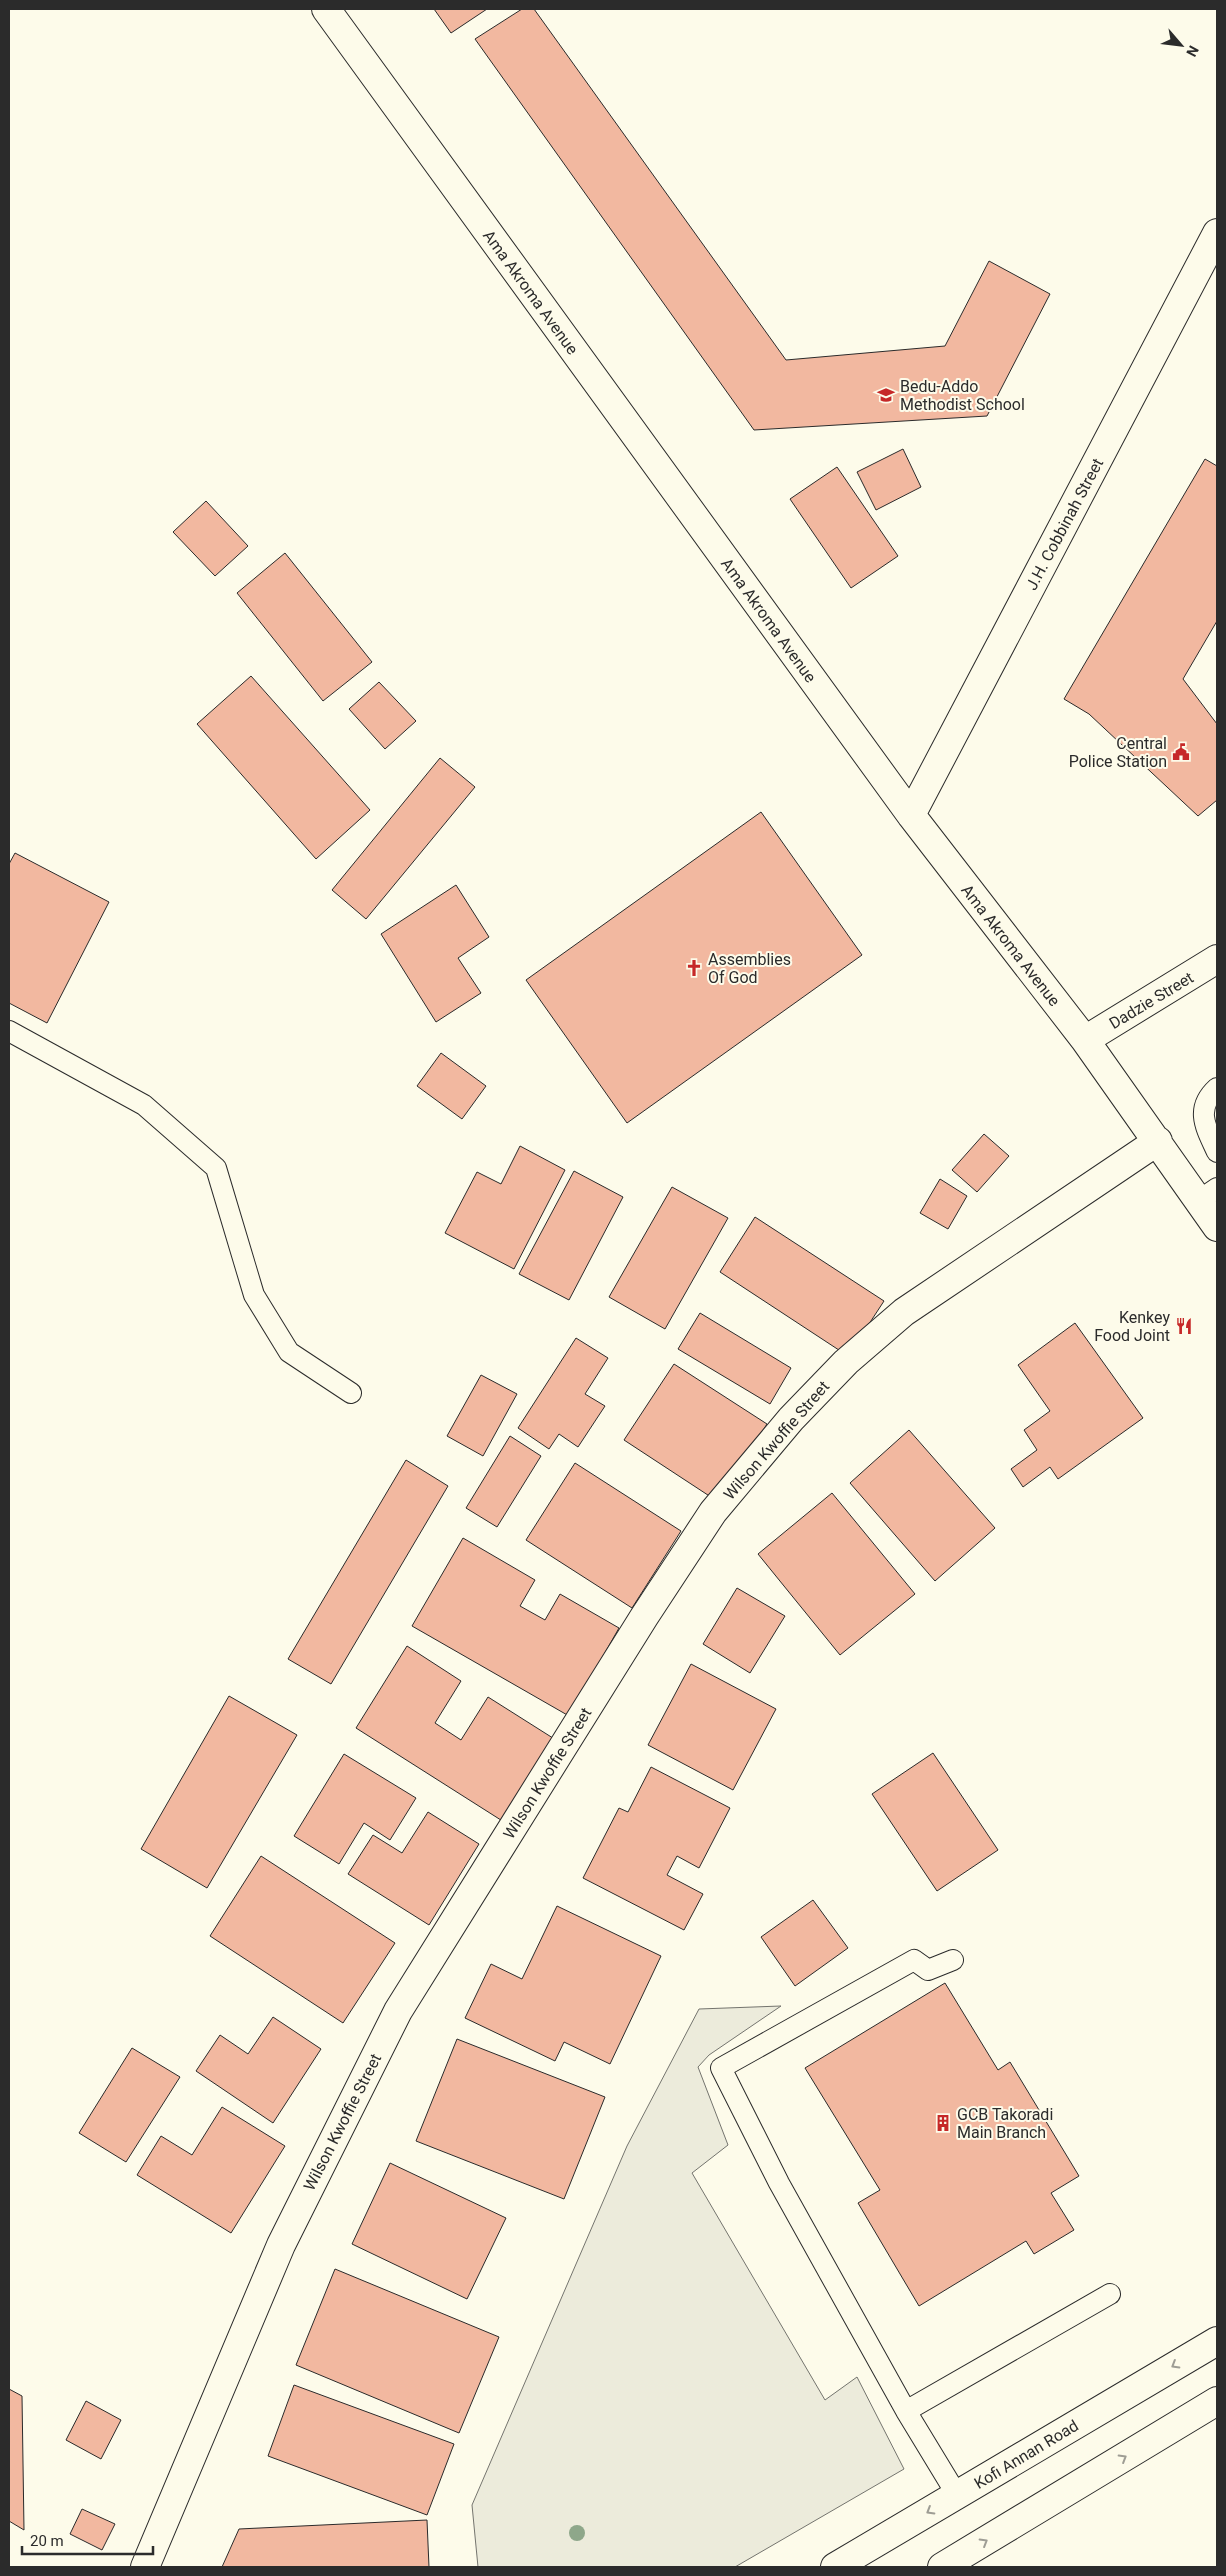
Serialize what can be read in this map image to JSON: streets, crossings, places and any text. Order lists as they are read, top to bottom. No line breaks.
{"streets":{"street":["Ama Akroma Avenue","J.H. Cobbinah Street","Dadzie Street","Wilson Kwoffie Street","Kofi Annan Road"]},"crossings":[["Ama Akroma Avenue","J.H. Cobbinah Street"],["Ama Akroma Avenue","Dadzie Street"],["Ama Akroma Avenue","Wilson Kwoffie Street"]],"places":{"school or university":["Bedu-Addo Methodist School"],"public building":["Central Police Station"],"church":["Assemblies Of God"],"restaurant":["Kenkey Food Joint"],"building":["GCB Takoradi Main Branch"]},"scale_bar":"20 m","north":"bottom right"}
